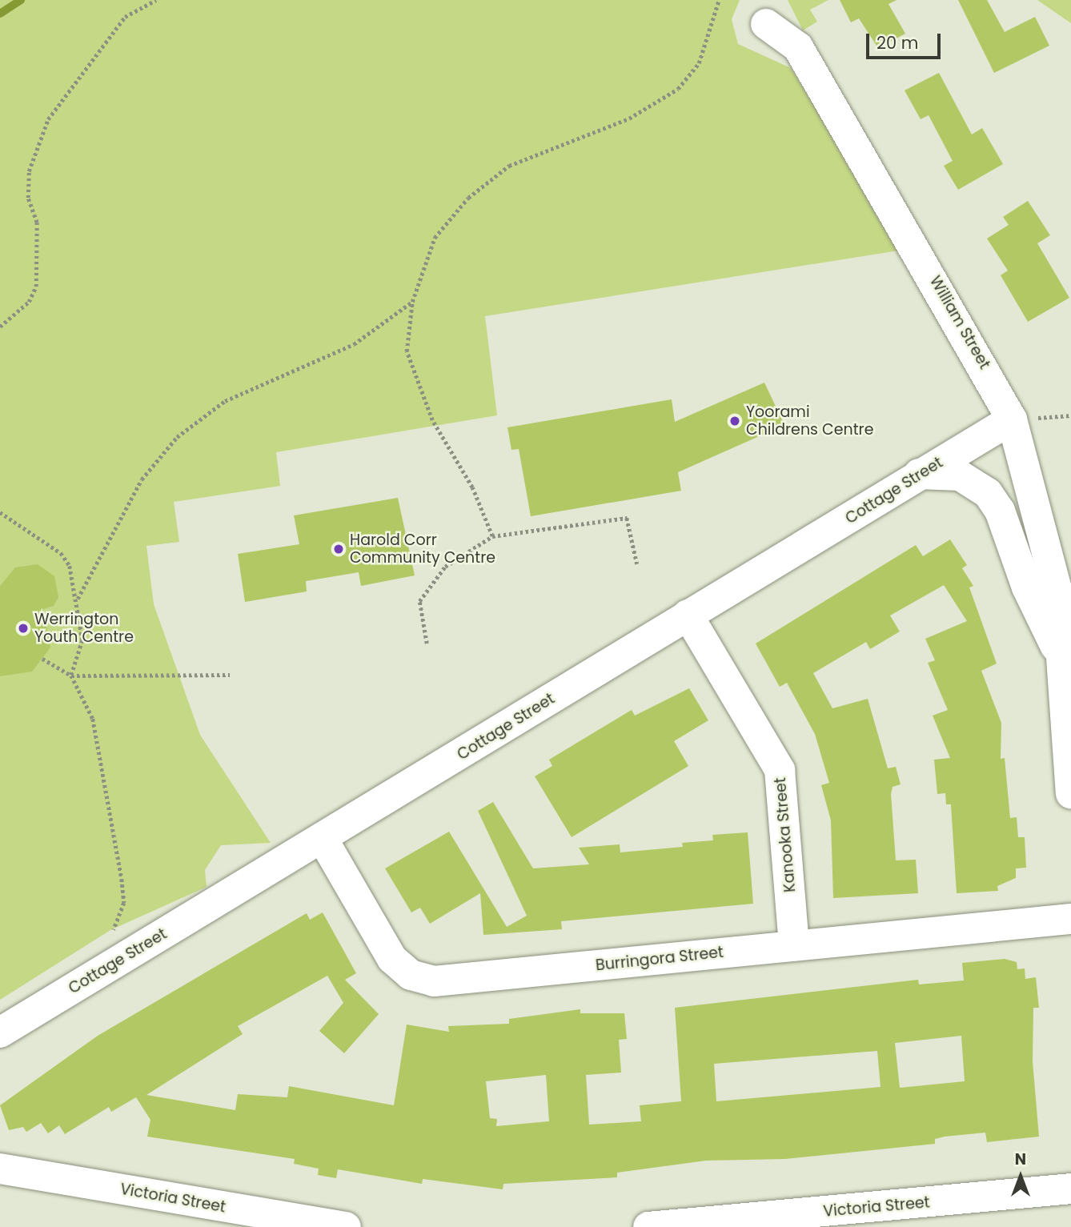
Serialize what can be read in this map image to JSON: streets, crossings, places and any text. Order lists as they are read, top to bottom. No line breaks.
{"streets":{"street":["William Street","Cottage Street","Kanooka Street","Burringora Street","Victoria Street"]},"crossings":[["William Street","Cottage Street"],["Cottage Street","Kanooka Street"],["Cottage Street","Burringora Street"],["Kanooka Street","Burringora Street"]],"places":["Yoorami Childrens Centre","Harold Corr Community Centre","Werrington Youth Centre"],"scale_bar":"20 m","north":"top"}
